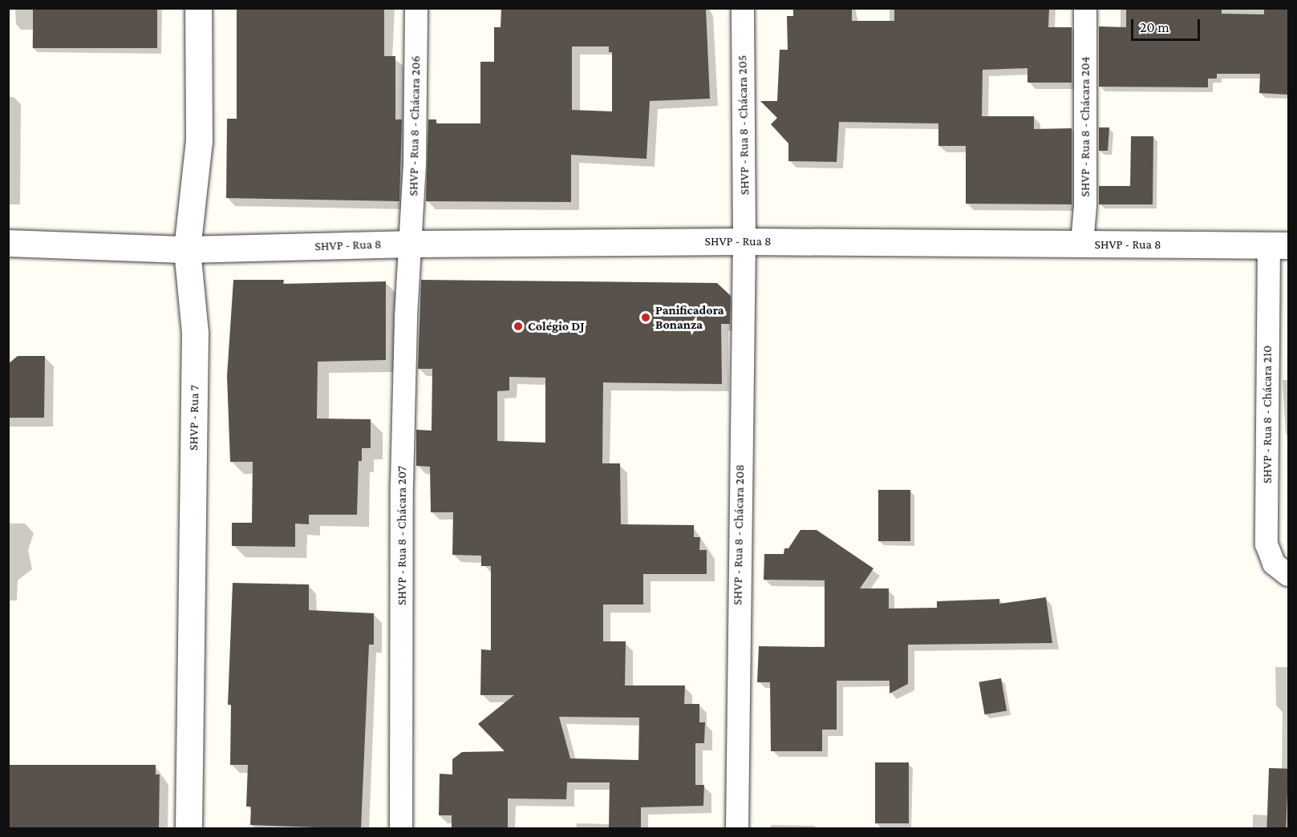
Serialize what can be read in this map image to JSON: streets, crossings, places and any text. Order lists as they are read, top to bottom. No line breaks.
{"streets":{"street":["SHVP - Rua 8 - Chácara 205","SHVP - Rua 8 - Chácara 206","SHVP - Rua 8 - Chácara 204","SHVP - Rua 8","SHVP - Rua 8 - Chácara 210","SHVP - Rua 7","SHVP - Rua 8 - Chácara 208","SHVP - Rua 8 - Chácara 207"]},"crossings":[["SHVP - Rua 8 - Chácara 205","SHVP - Rua 8"],["SHVP - Rua 8 - Chácara 205","SHVP - Rua 8 - Chácara 208"],["SHVP - Rua 8 - Chácara 206","SHVP - Rua 8"],["SHVP - Rua 8 - Chácara 206","SHVP - Rua 8 - Chácara 207"],["SHVP - Rua 8 - Chácara 204","SHVP - Rua 8"],["SHVP - Rua 8","SHVP - Rua 8 - Chácara 210"],["SHVP - Rua 8","SHVP - Rua 7"],["SHVP - Rua 8","SHVP - Rua 8 - Chácara 208"],["SHVP - Rua 8","SHVP - Rua 8 - Chácara 207"]],"places":["Panificadora Bonanza","Colégio DJ"],"scale_bar":"20 m"}
